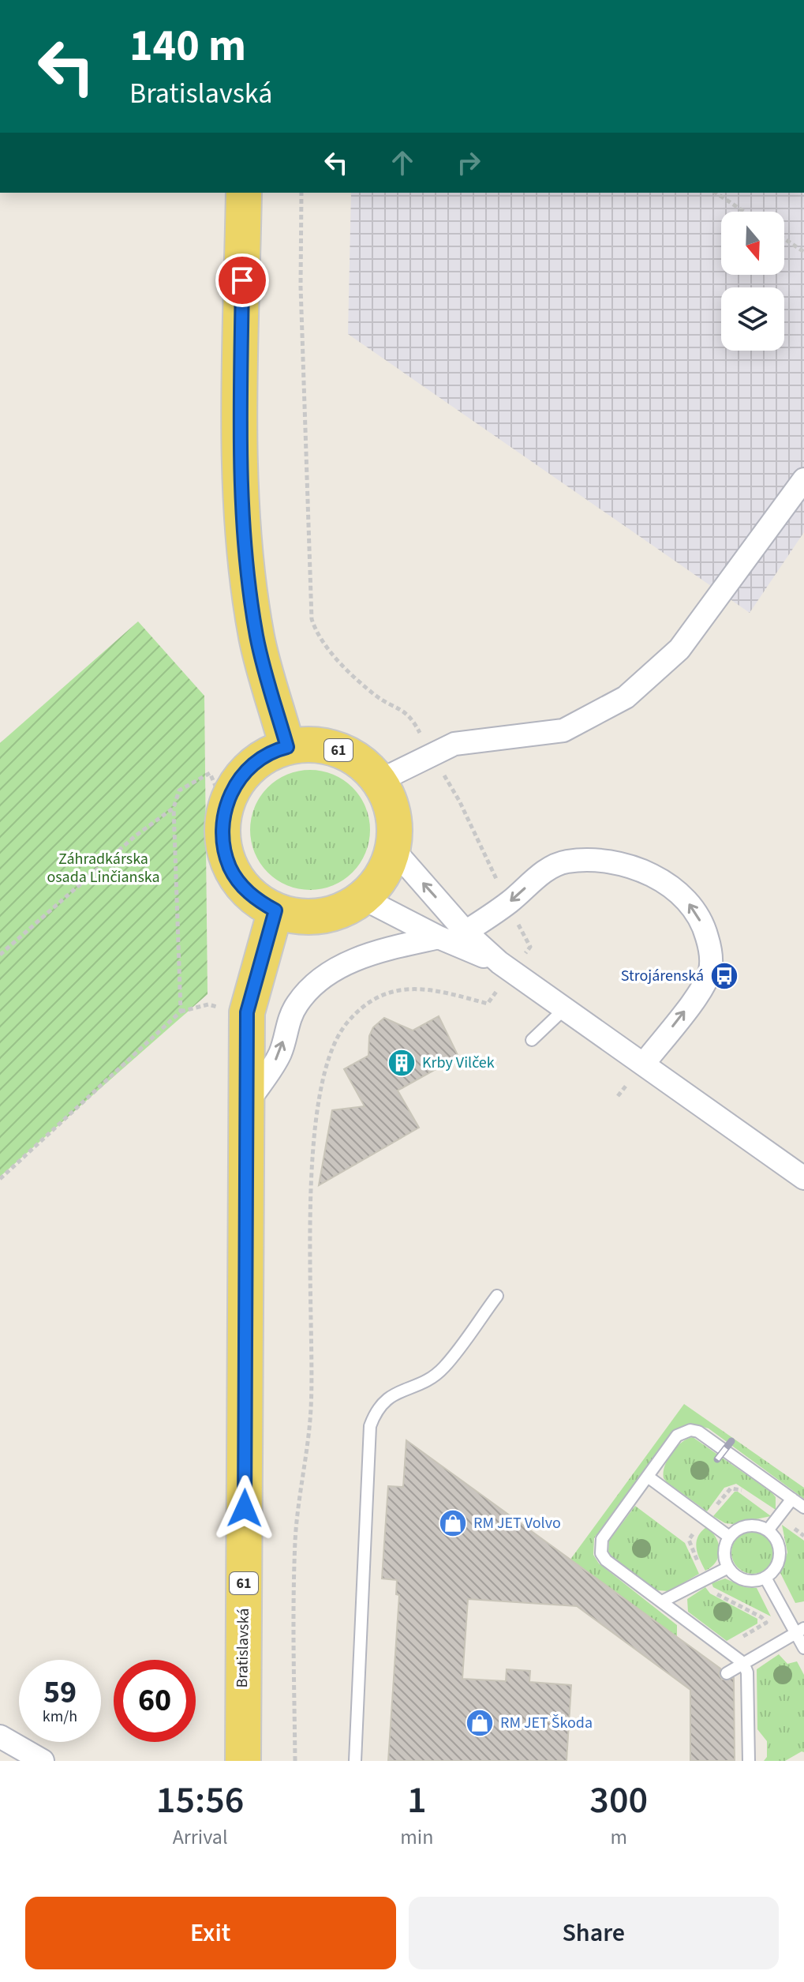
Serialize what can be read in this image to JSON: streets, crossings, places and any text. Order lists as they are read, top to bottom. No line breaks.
{"streets":{"main road":["61","Bratislavská"]},"crossings":[["61","Bratislavská"]],"parks":["Záhradkárska osada Linčianska"],"places":{"bus stop":["Strojárenská"],"building":["Krby Vilček"],"shop":["RM JET Volvo","RM JET Škoda"]},"north":"bottom","page":{"turn":["140 m","Bratislavská"],"speed":"59 km/h","limit":"60","eta":["15:56","Arrival","1","min","300","m"],"buttons":["Exit","Share"]}}
